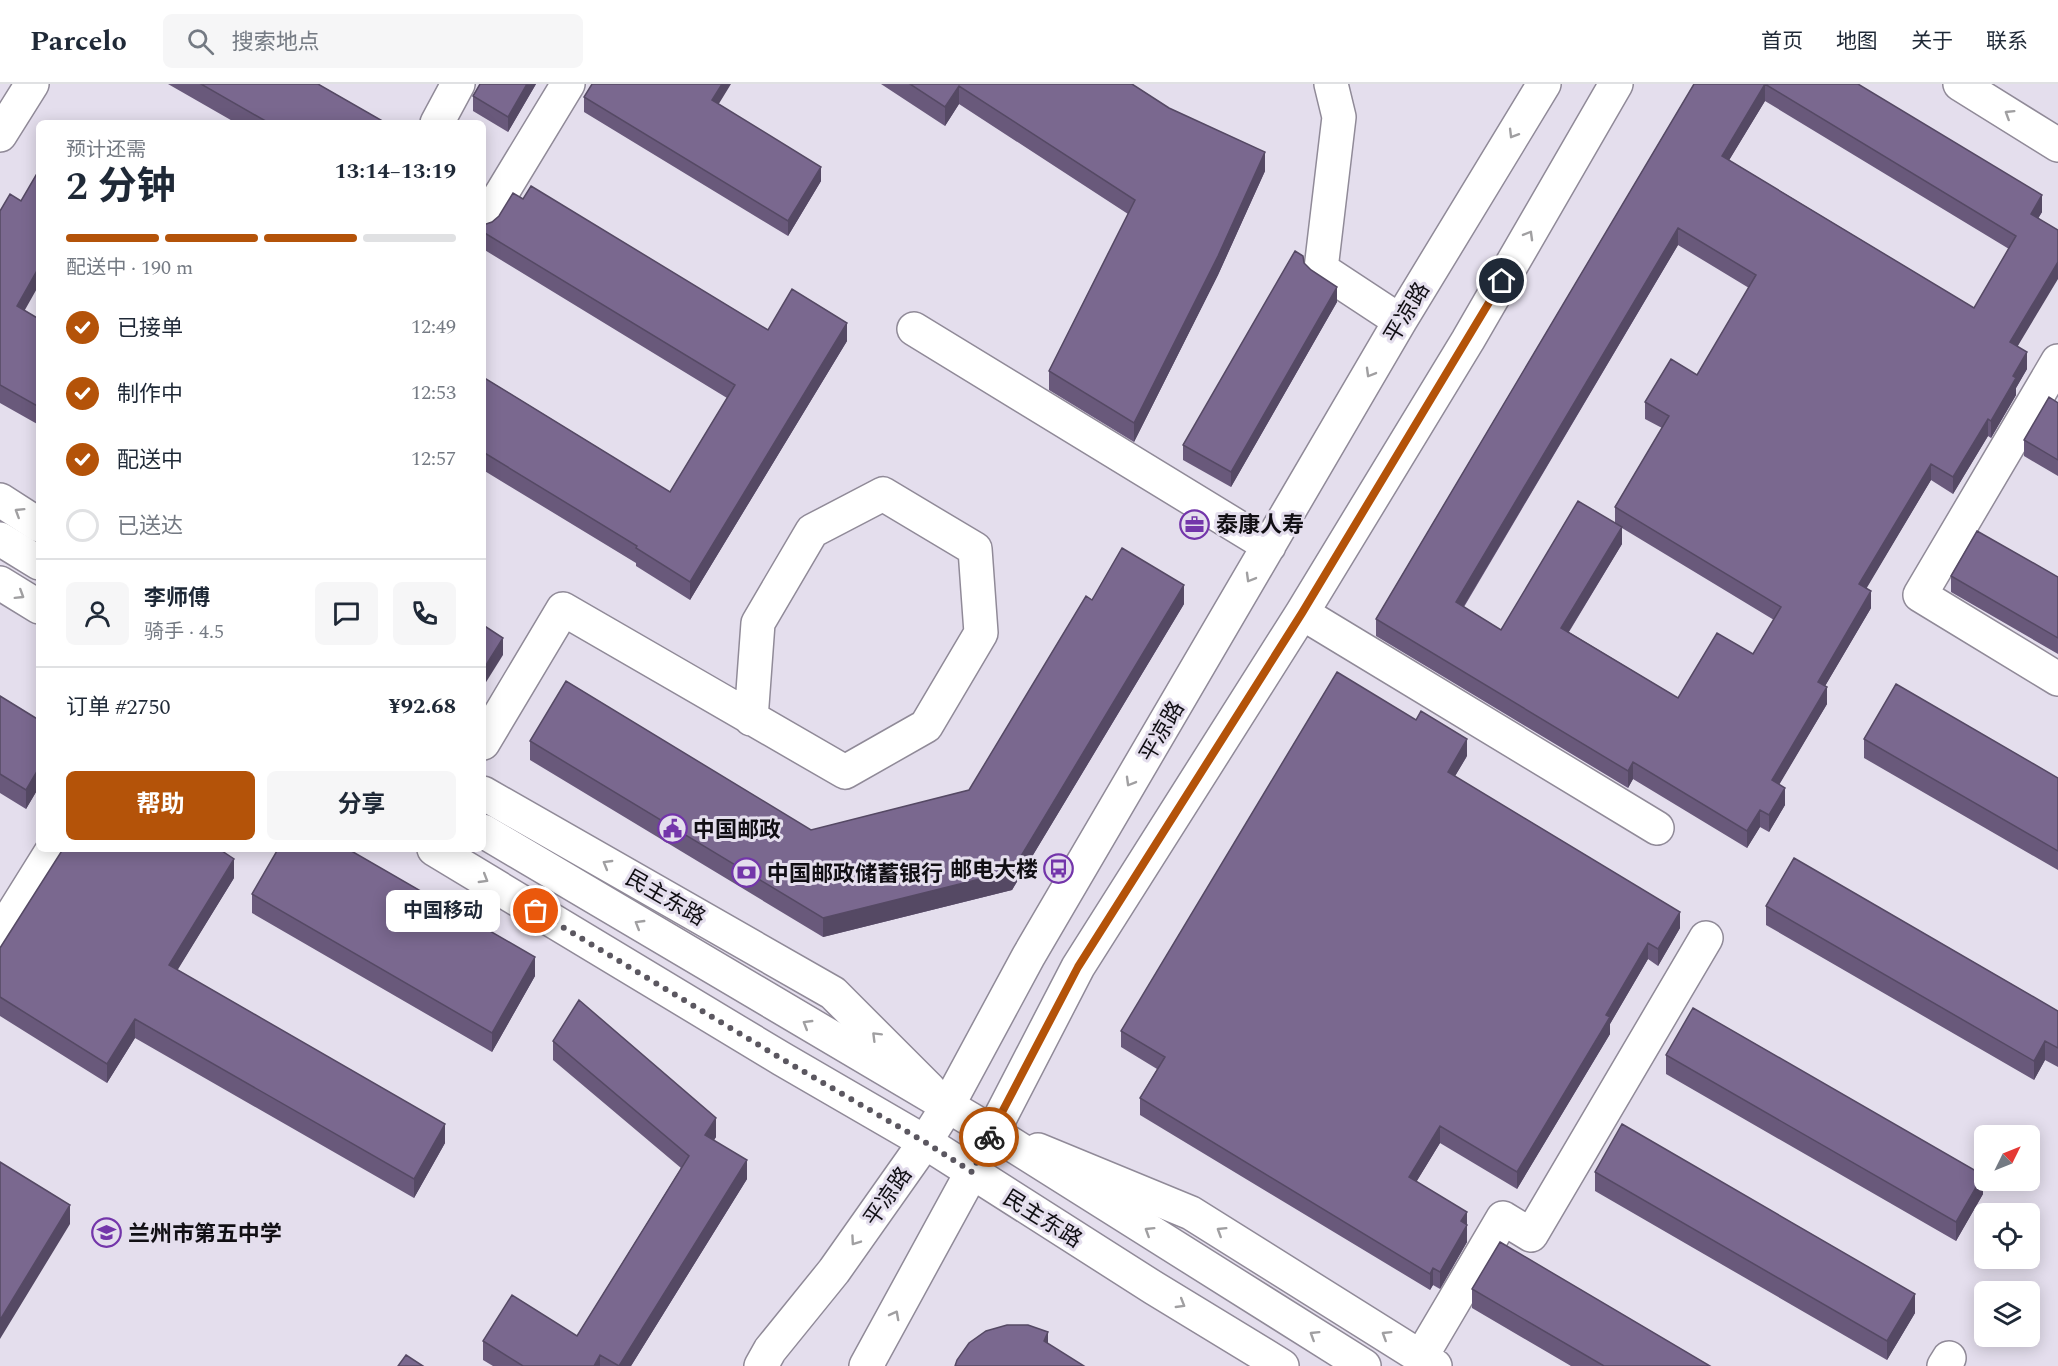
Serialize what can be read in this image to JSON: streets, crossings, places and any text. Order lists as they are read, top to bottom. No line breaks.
{"streets":{"street":["平凉路","民主东路"]},"crossings":[["平凉路","民主东路"]],"places":{"office":["泰康人寿"],"public building":["中国邮政"],"bus stop":["邮电大楼"],"bank":["中国邮政储蓄银行"],"other":["中国移动"],"school or university":["兰州市第五中学"]},"north":"top right","page":{"header":"Parcelo","search":"搜索地点","nav":["首页","地图","关于","联系"],"heading":["2 分钟","预计还需","13:14–13:19"],"panel":["李师傅","骑手 · 4.5","订单 #2750","¥92.68"],"bar":"配送中 · 190 m","list":[["已接单","12:49"],["制作中","12:53"],["配送中","12:57"],"已送达"],"buttons":["帮助","分享"],"bubble":"中国移动"}}
